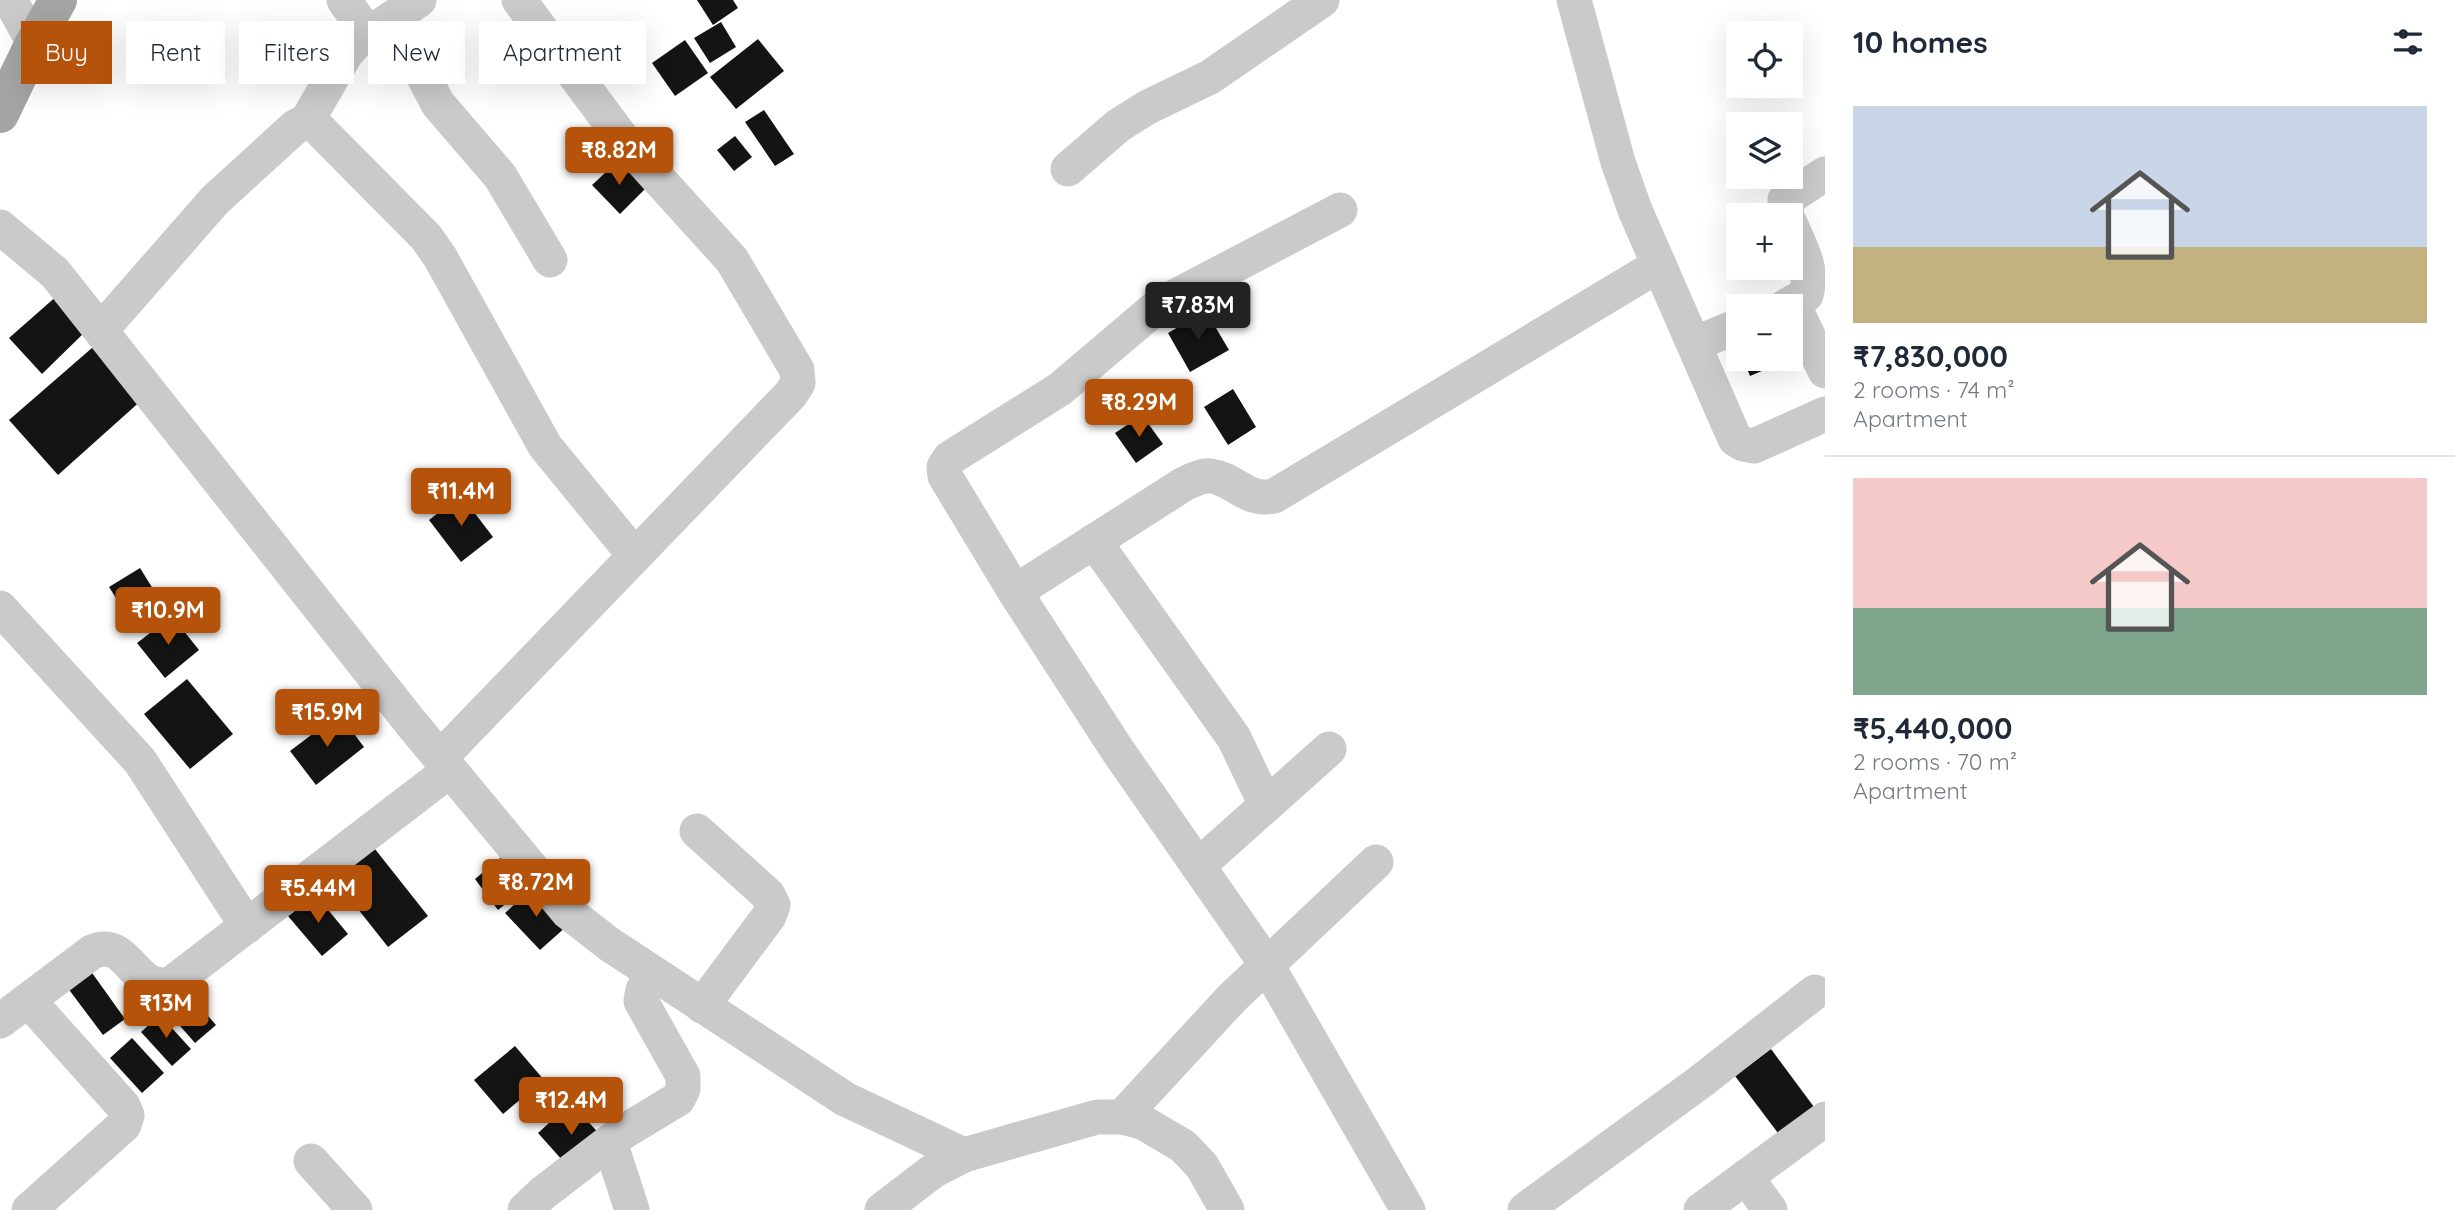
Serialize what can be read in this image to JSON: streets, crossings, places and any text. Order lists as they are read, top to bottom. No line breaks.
{"page":{"heading":"10 homes","map_buttons":["+","−"],"chip":["Buy","Rent","Filters","New","Apartment"],"list":[{"name":"₹7,830,000","note":"2 rooms · 74 m² · Apartment"},{"name":"₹5,440,000","note":"2 rooms · 70 m² · Apartment"}],"price":["₹8.82M","₹7.83M","₹8.29M","₹11.4M","₹10.9M","₹15.9M","₹8.72M","₹5.44M","₹13M","₹12.4M"]}}
